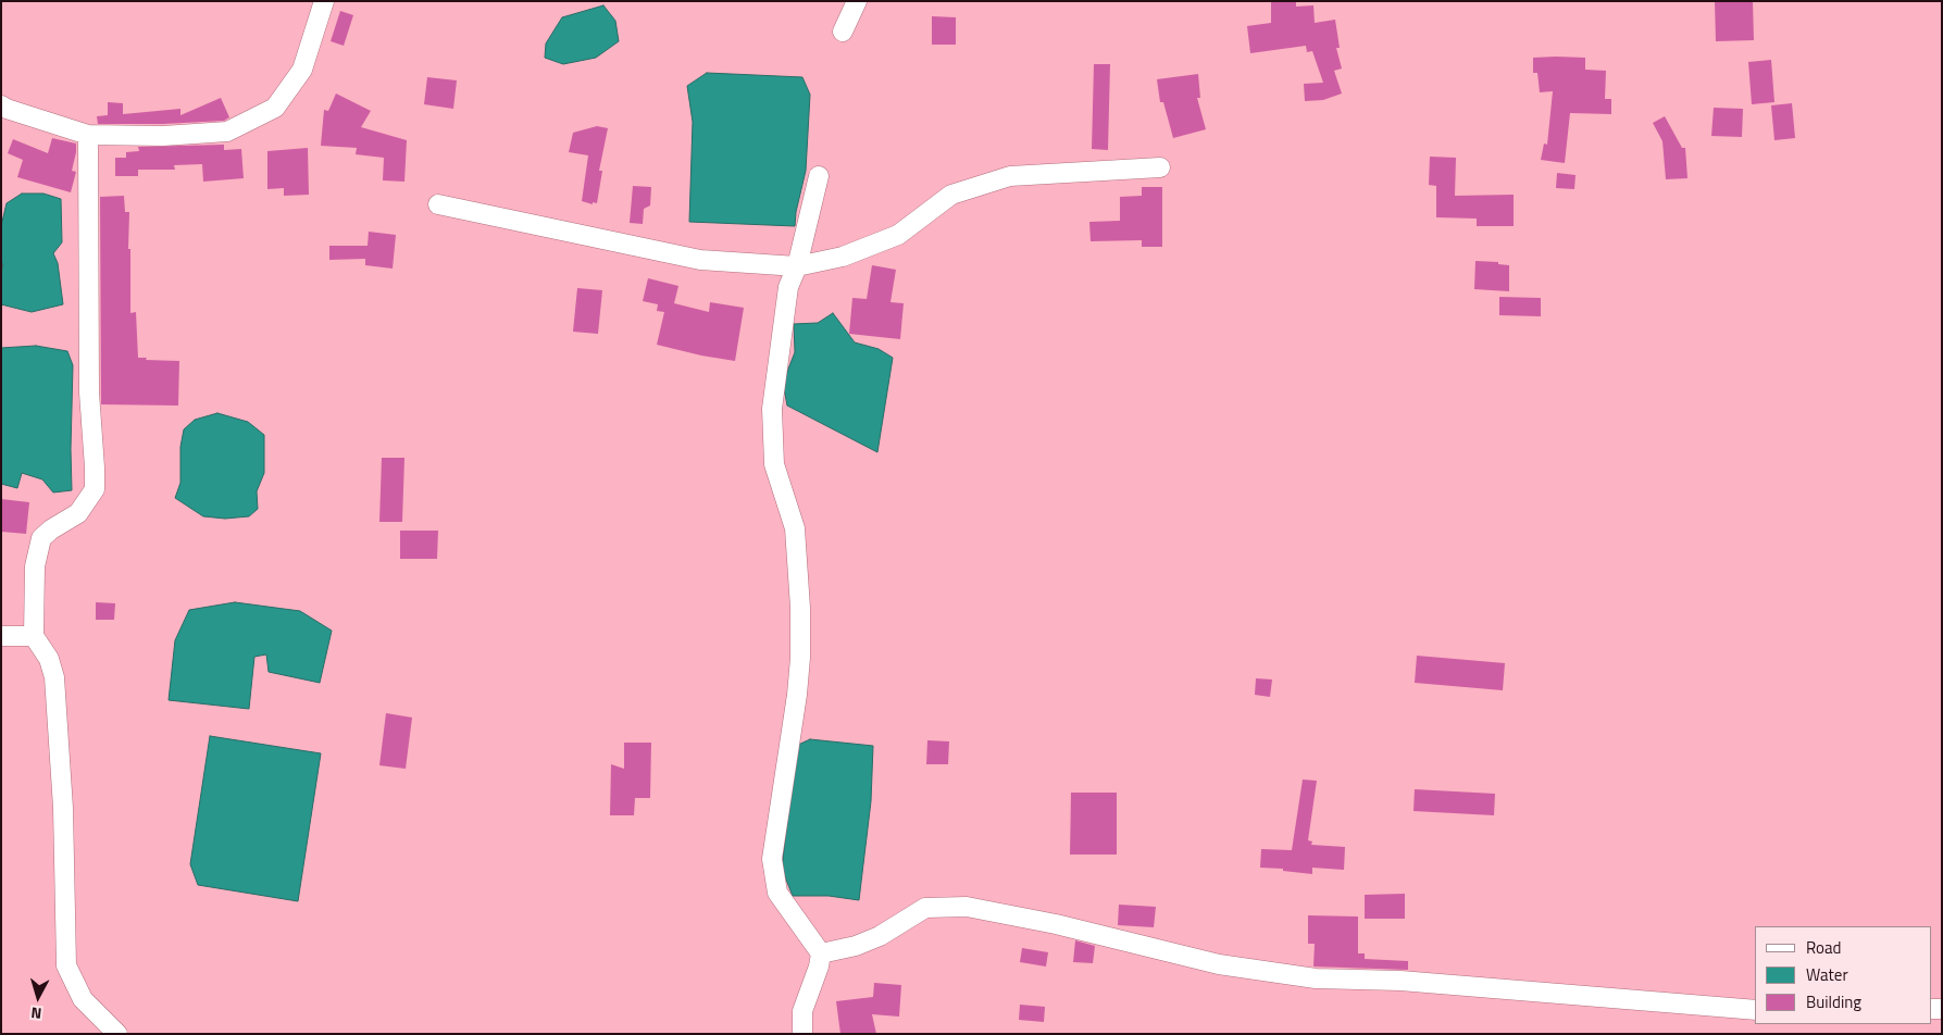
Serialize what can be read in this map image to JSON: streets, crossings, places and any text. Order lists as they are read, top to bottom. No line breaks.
{"legend":["Road","Water","Building"],"north":"bottom"}
